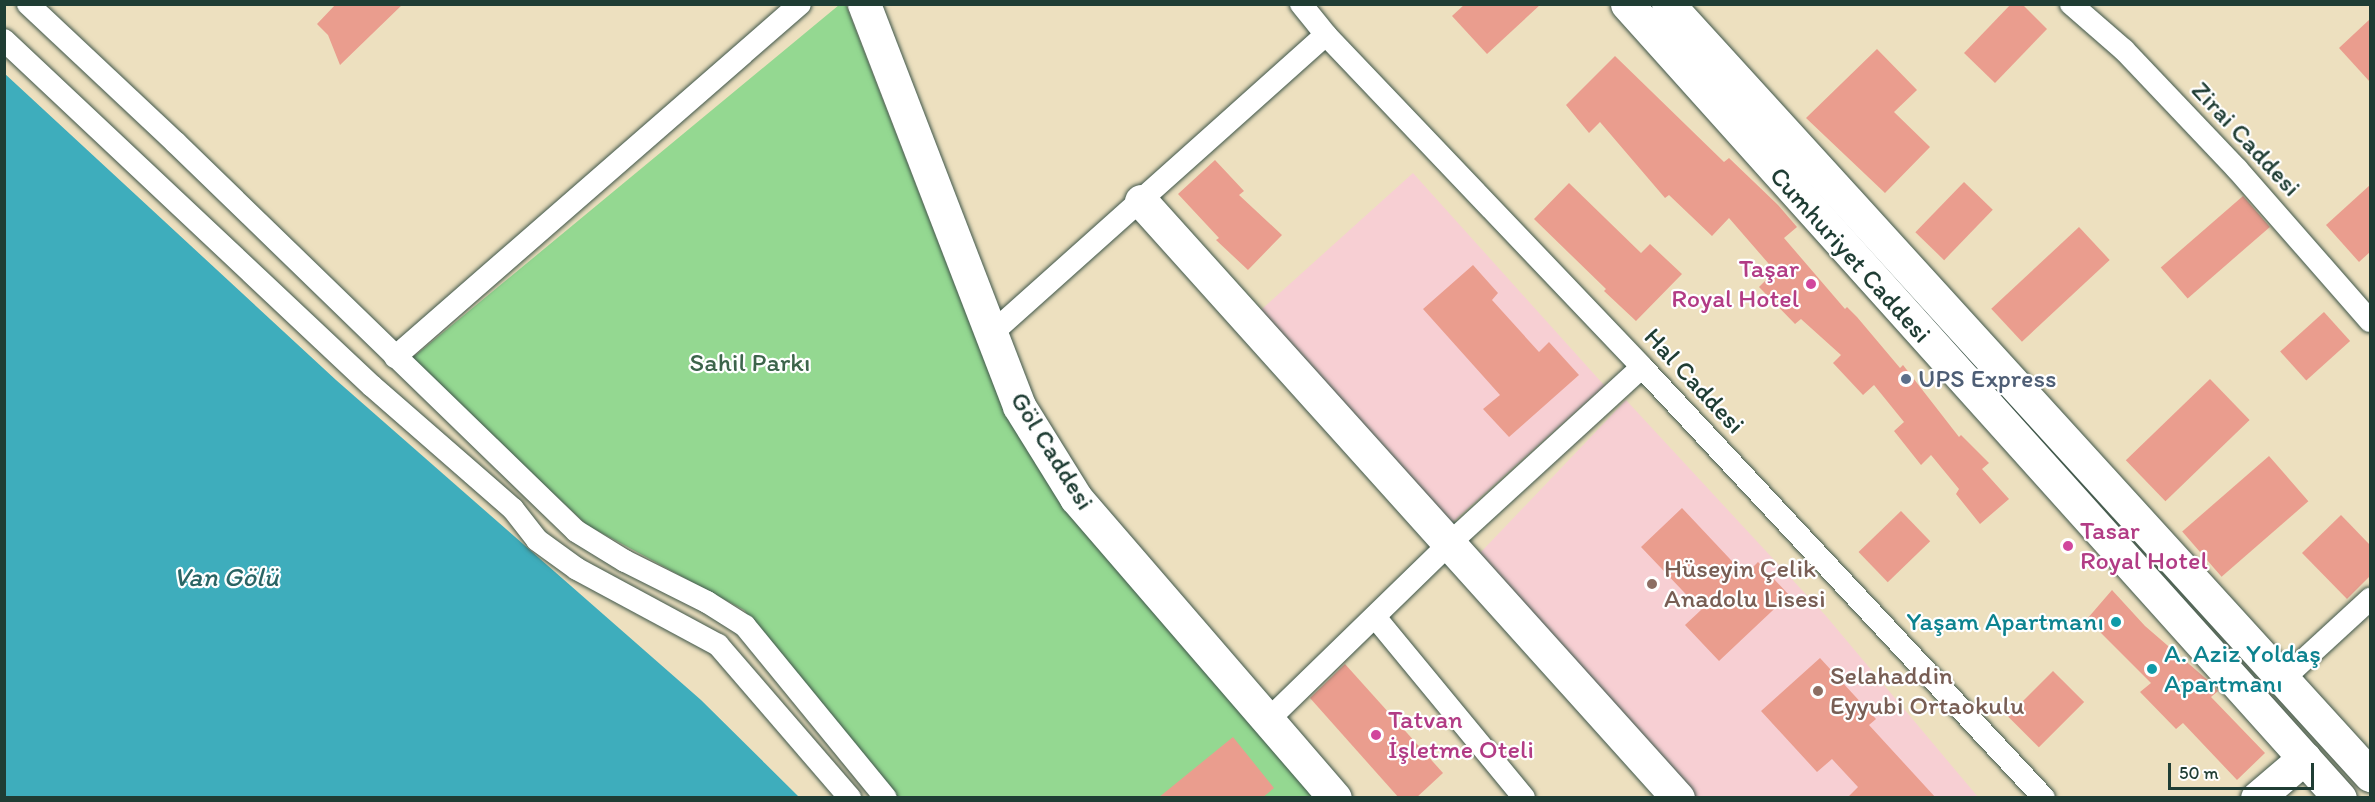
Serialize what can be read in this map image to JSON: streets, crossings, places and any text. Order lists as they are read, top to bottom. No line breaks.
{"streets":{"main road":["Cumhuriyet Caddesi","Göl Caddesi"],"street":["Zirai Caddesi","Hal Caddesi"]},"water":["Van Gölü"],"parks":["Sahil Parkı"],"places":["Taşar Royal Hotel","UPS Express","Tasar Royal Hotel","Hüseyin Çelik Anadolu Lisesi","Yaşam Apartmanı","A. Aziz Yoldaş Apartmanı","Selahaddin Eyyubi Ortaokulu","Tatvan İşletme Oteli"],"scale_bar":"50 m"}
